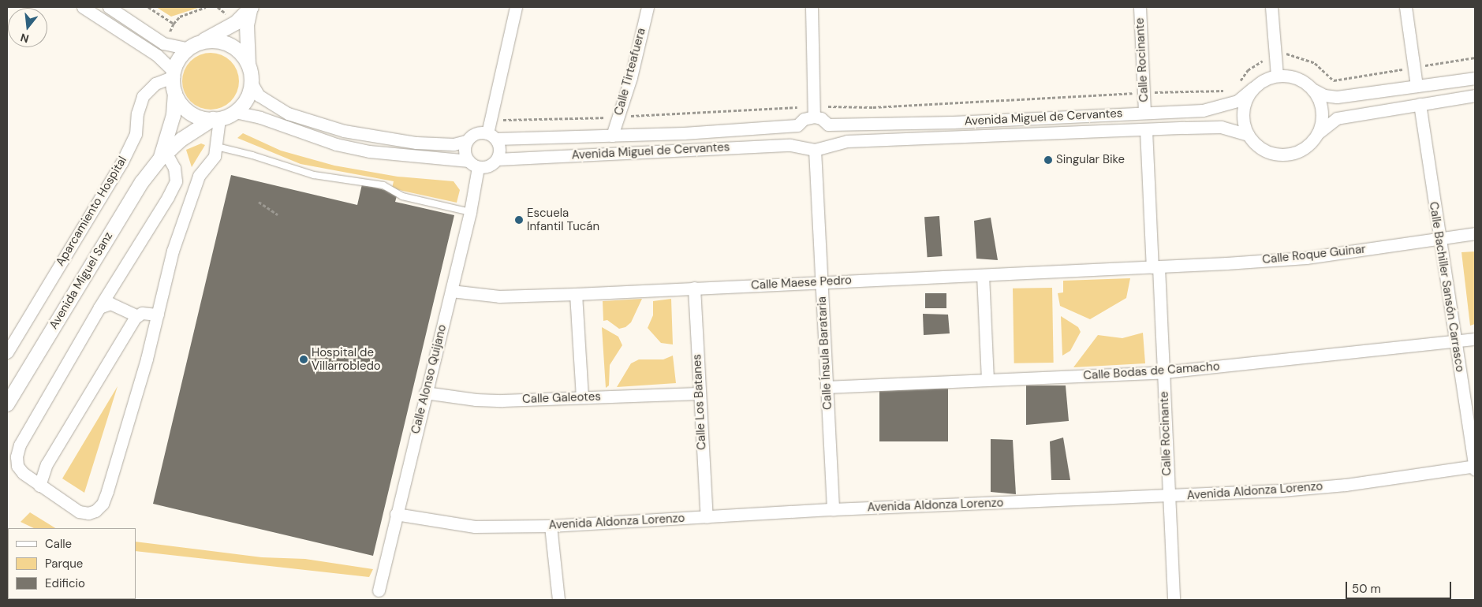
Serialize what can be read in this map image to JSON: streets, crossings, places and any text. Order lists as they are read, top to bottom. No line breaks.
{"streets":{"street":["Calle Rocinante","Calle Tirteafuera","Avenida Miguel de Cervantes","Aparcamiento Hospital","Calle Roque Guinar","Avenida Miguel Sanz","Calle Maese Pedro","Calle Bachiller Sansón Carrasco","Calle Ínsula Barataria","Calle Bodas de Camacho","Calle Alonso Quijano","Calle Galeotes","Calle Los Batanes","Avenida Aldonza Lorenzo"]},"crossings":[["Calle Rocinante","Avenida Miguel de Cervantes"],["Calle Rocinante","Calle Roque Guinar"],["Calle Rocinante","Calle Maese Pedro"],["Calle Rocinante","Calle Bodas de Camacho"],["Calle Rocinante","Avenida Aldonza Lorenzo"],["Calle Tirteafuera","Avenida Miguel de Cervantes"],["Avenida Miguel de Cervantes","Calle Ínsula Barataria"],["Avenida Miguel de Cervantes","Calle Alonso Quijano"],["Aparcamiento Hospital","Avenida Miguel Sanz"],["Calle Roque Guinar","Calle Maese Pedro"],["Calle Roque Guinar","Calle Bachiller Sansón Carrasco"],["Calle Maese Pedro","Calle Ínsula Barataria"],["Calle Maese Pedro","Calle Alonso Quijano"],["Calle Maese Pedro","Calle Los Batanes"],["Calle Bachiller Sansón Carrasco","Calle Bodas de Camacho"],["Calle Bachiller Sansón Carrasco","Avenida Aldonza Lorenzo"],["Calle Ínsula Barataria","Calle Bodas de Camacho"],["Calle Ínsula Barataria","Avenida Aldonza Lorenzo"],["Calle Alonso Quijano","Calle Galeotes"],["Calle Alonso Quijano","Avenida Aldonza Lorenzo"],["Calle Galeotes","Calle Los Batanes"],["Calle Los Batanes","Avenida Aldonza Lorenzo"]],"places":["Singular Bike","Escuela Infantil Tucán","Hospital de Villarrobledo"],"legend":["Calle","Parque","Edificio"],"scale_bar":"50 m","north":"bottom"}
